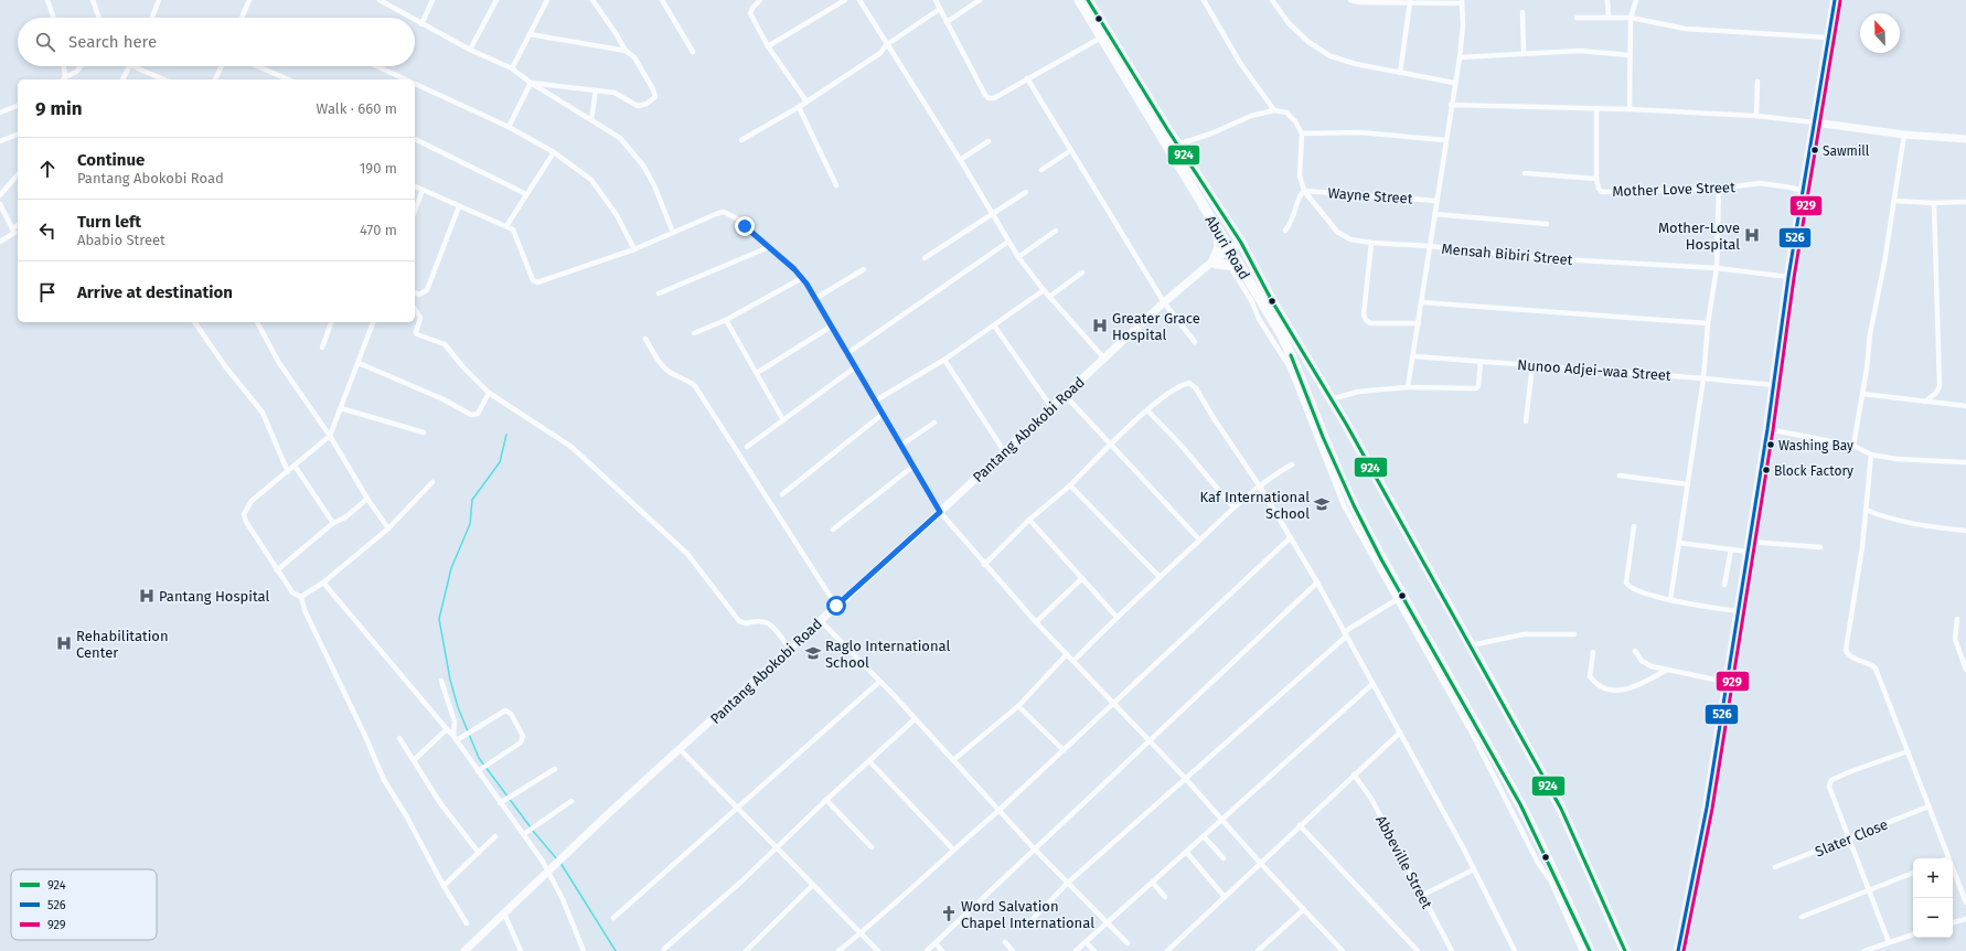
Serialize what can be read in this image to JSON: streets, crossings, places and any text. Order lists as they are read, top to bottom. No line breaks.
{"streets":{"highway":["Aburi Road"],"street":["Mother Love Street","Wayne Street","Mensah Bibiri Street","Nunoo Adjei-waa Street","Pantang Abokobi Road","Slater Close","Abbeville Street"]},"crossings":[["Wayne Street","Mensah Bibiri Street"],["Aburi Road","Pantang Abokobi Road"]],"places":{"other":["Sawmill","Washing Bay","Block Factory"],"hospital":["Mother-Love Hospital","Greater Grace Hospital","Pantang Hospital","Rehabilitation Center"],"school or university":["Kaf International School","Raglo International School"],"church":["Word Salvation Chapel International"]},"lines":["transit line 924","transit line 526","transit line 929"],"legend":["924","526","929"],"north":"top","page":{"search":"Search here","heading":["9 min","Walk · 660 m"],"list":[["Continue","Pantang Abokobi Road","190 m"],["Turn left","Ababio Street","470 m"],"Arrive at destination"],"map_buttons":["+","−"]}}
